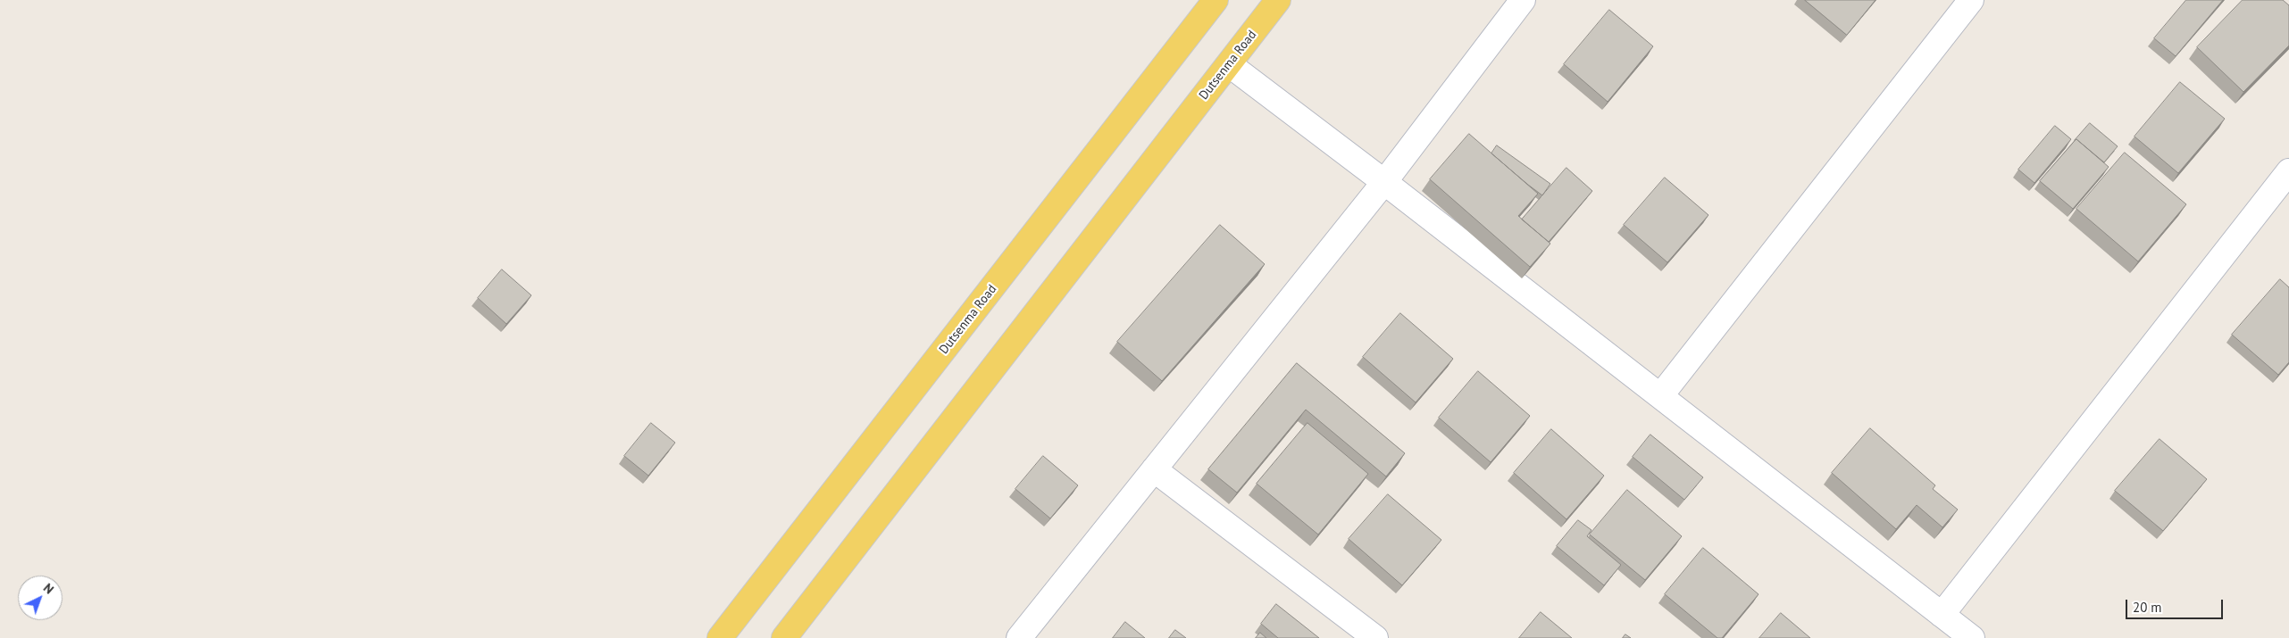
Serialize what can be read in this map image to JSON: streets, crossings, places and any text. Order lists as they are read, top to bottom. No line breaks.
{"streets":{"main road":["Dutsenma Road"]},"scale_bar":"20 m","north":"top right"}
